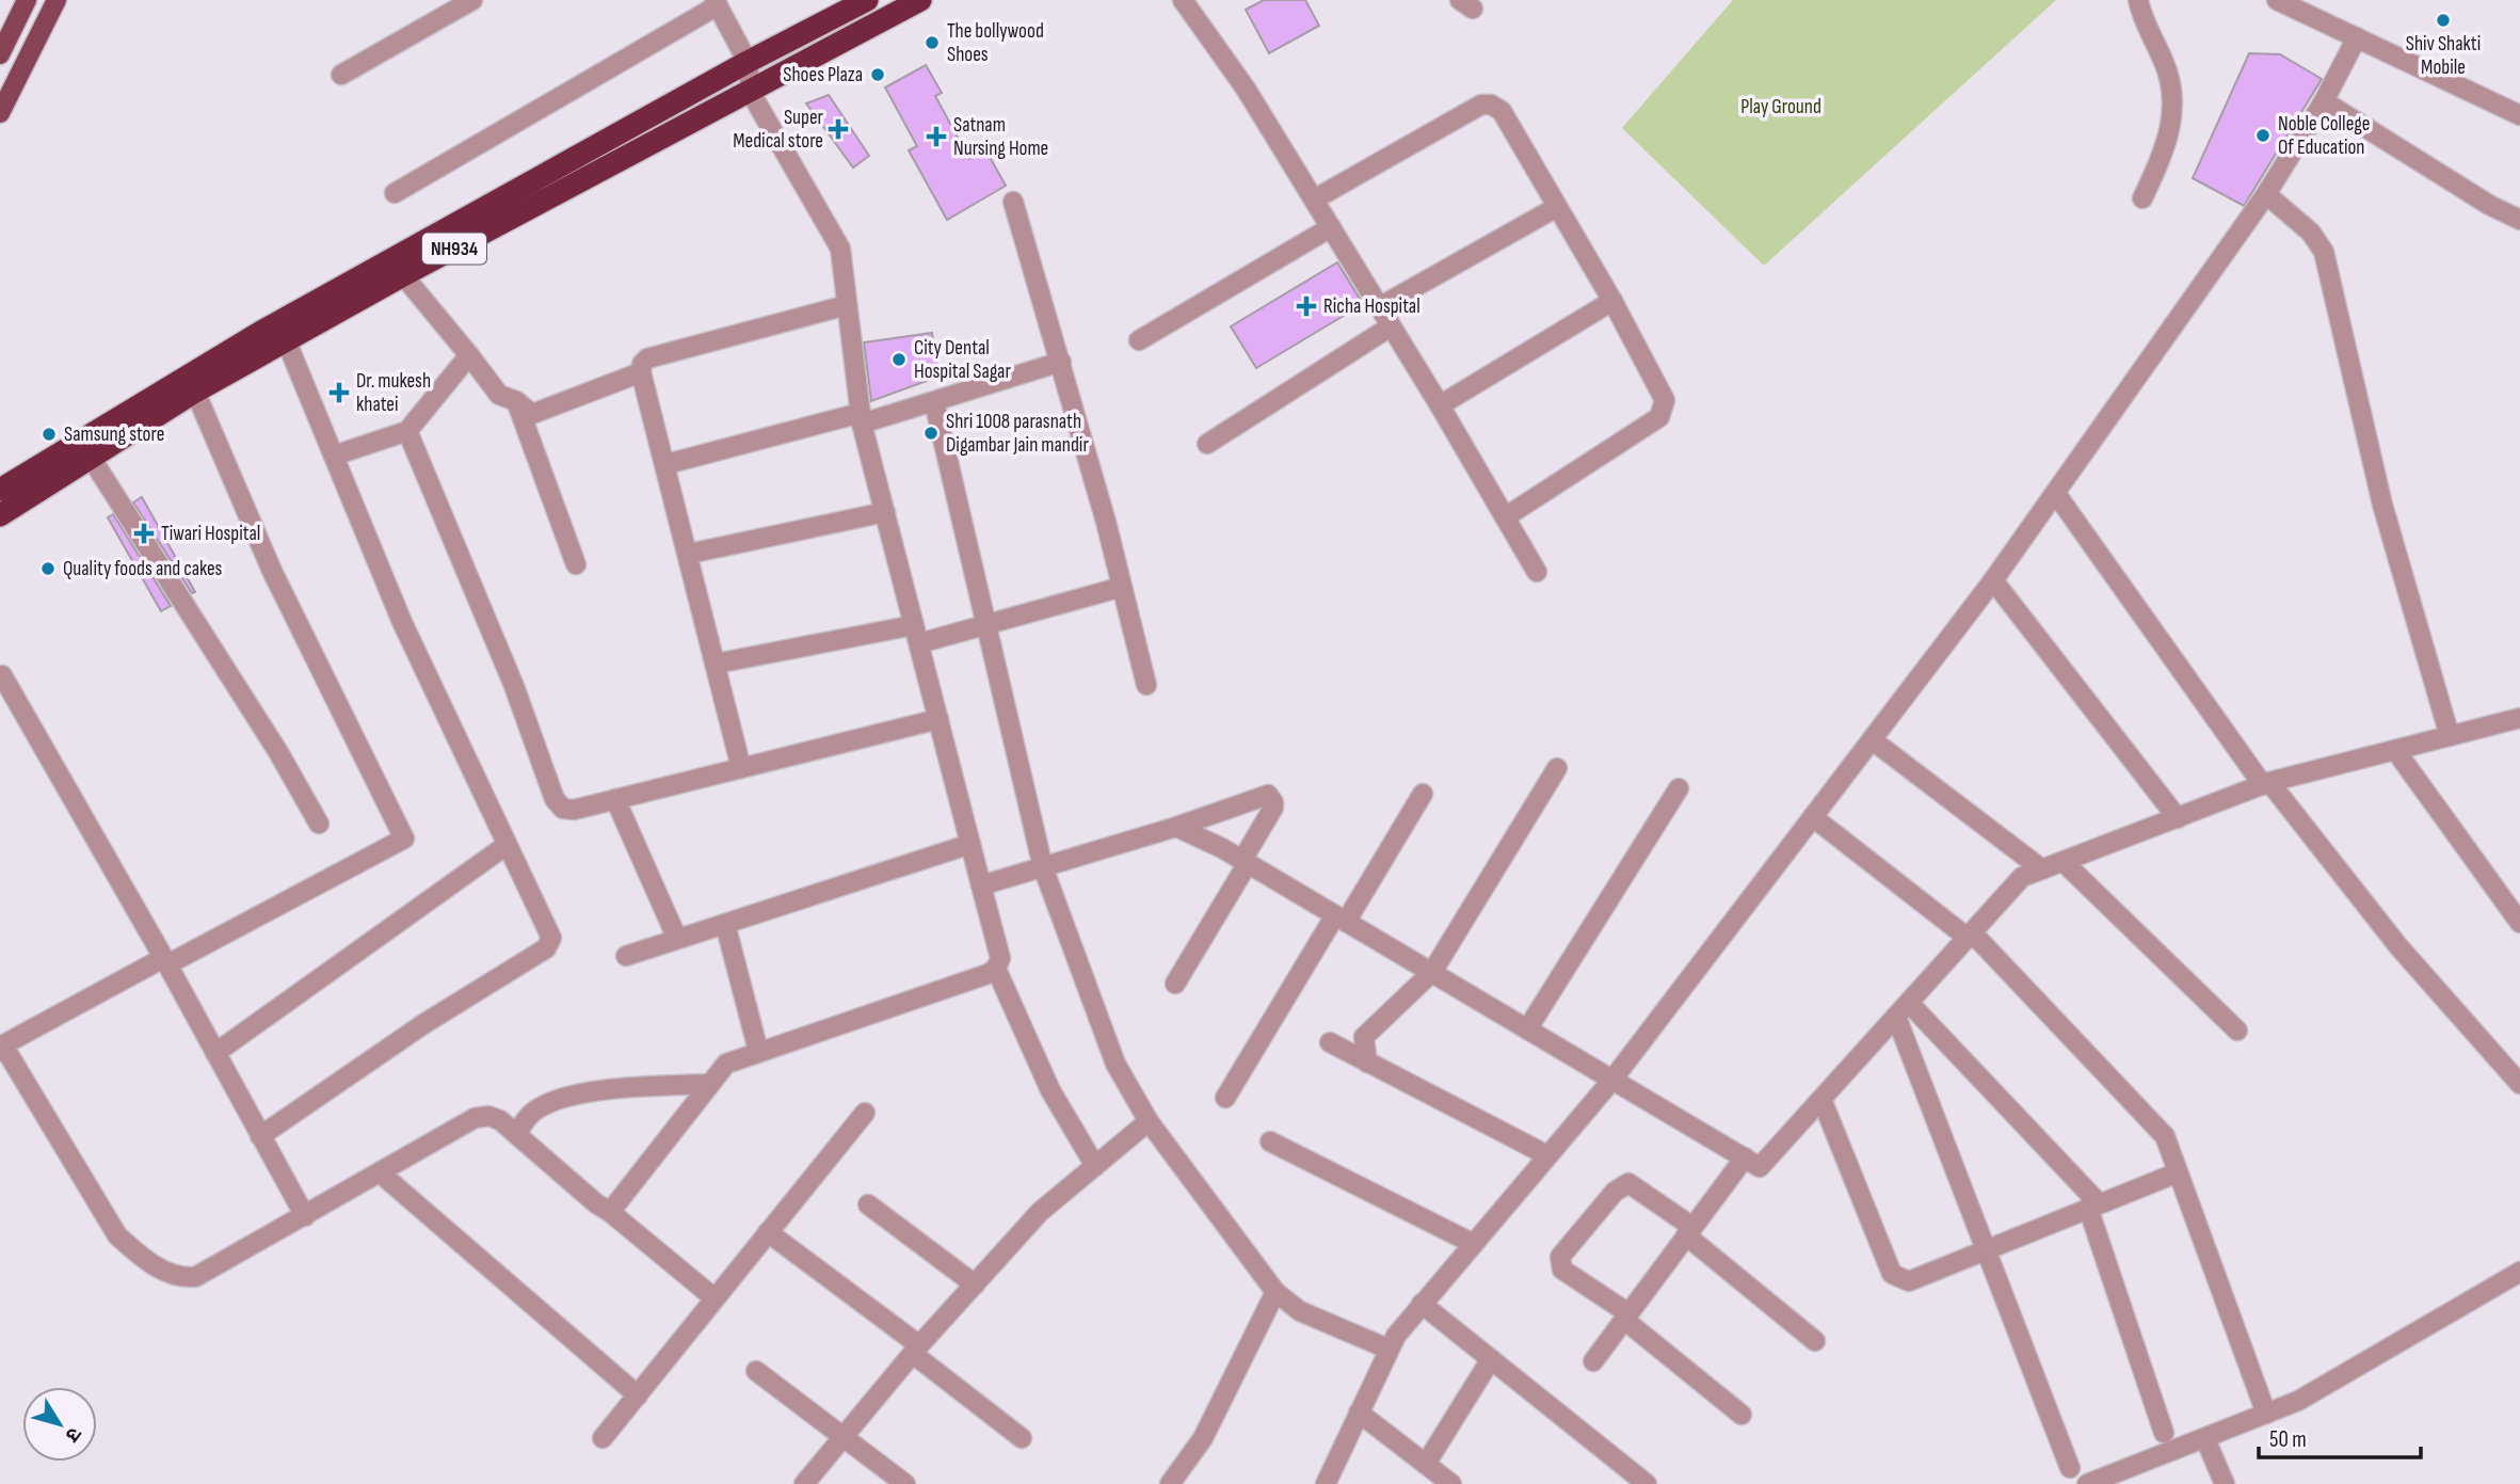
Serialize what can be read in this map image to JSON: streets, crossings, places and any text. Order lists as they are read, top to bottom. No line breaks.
{"streets":{"highway":["NH934"]},"parks":["Play Ground"],"places":{"other":["Shiv Shakti Mobile","The bollywood Shoes","Shoes Plaza","Noble College Of Education","City Dental Hospital Sagar","Shri 1008 parasnath Digambar Jain mandir","Samsung store","Quality foods and cakes"],"health":["Super Medical store","Satnam Nursing Home","Richa Hospital","Dr. mukesh khatei","Tiwari Hospital"]},"scale_bar":"50 m","north":"bottom right"}
